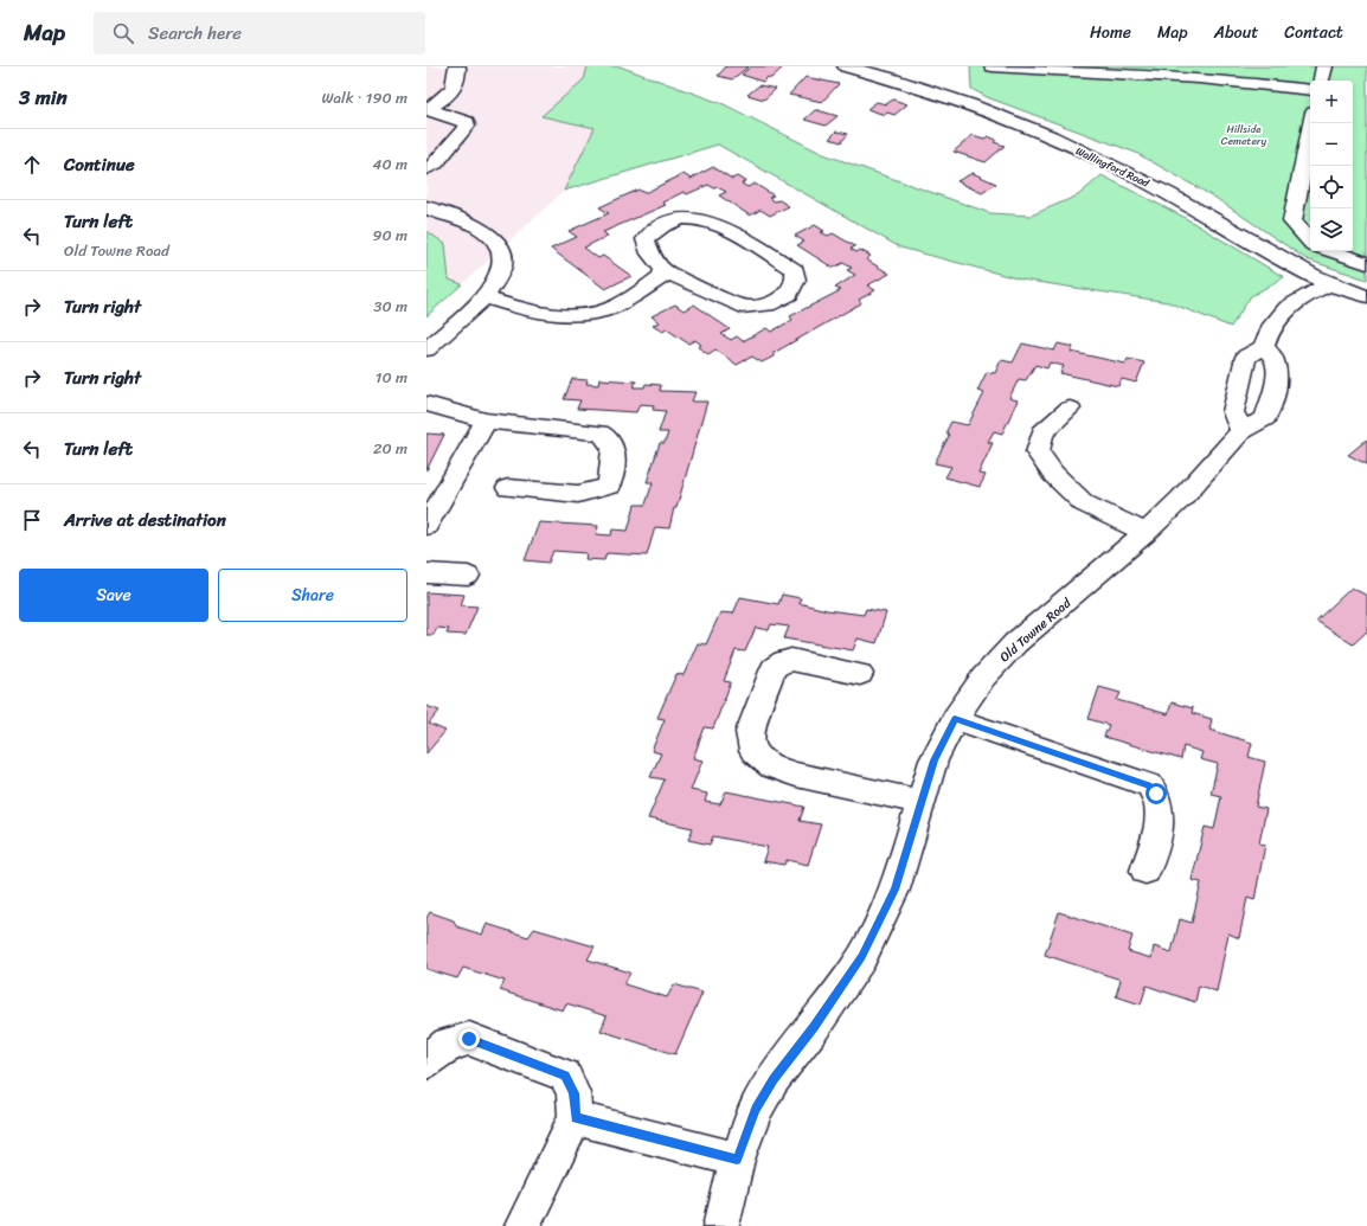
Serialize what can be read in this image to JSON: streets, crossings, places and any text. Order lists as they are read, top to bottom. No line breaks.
{"streets":{"street":["Wallingford Road","Old Towne Road"]},"parks":["Hillside Cemetery"],"page":{"header":"Map","search":"Search here","nav":["Home","Map","About","Contact"],"heading":["3 min","Walk · 190 m"],"map_buttons":["+","−"],"list":[["Continue","40 m"],["Turn left","Old Towne Road","90 m"],["Turn right","30 m"],["Turn right","10 m"],["Turn left","20 m"],"Arrive at destination"],"buttons":["Save","Share"]}}
